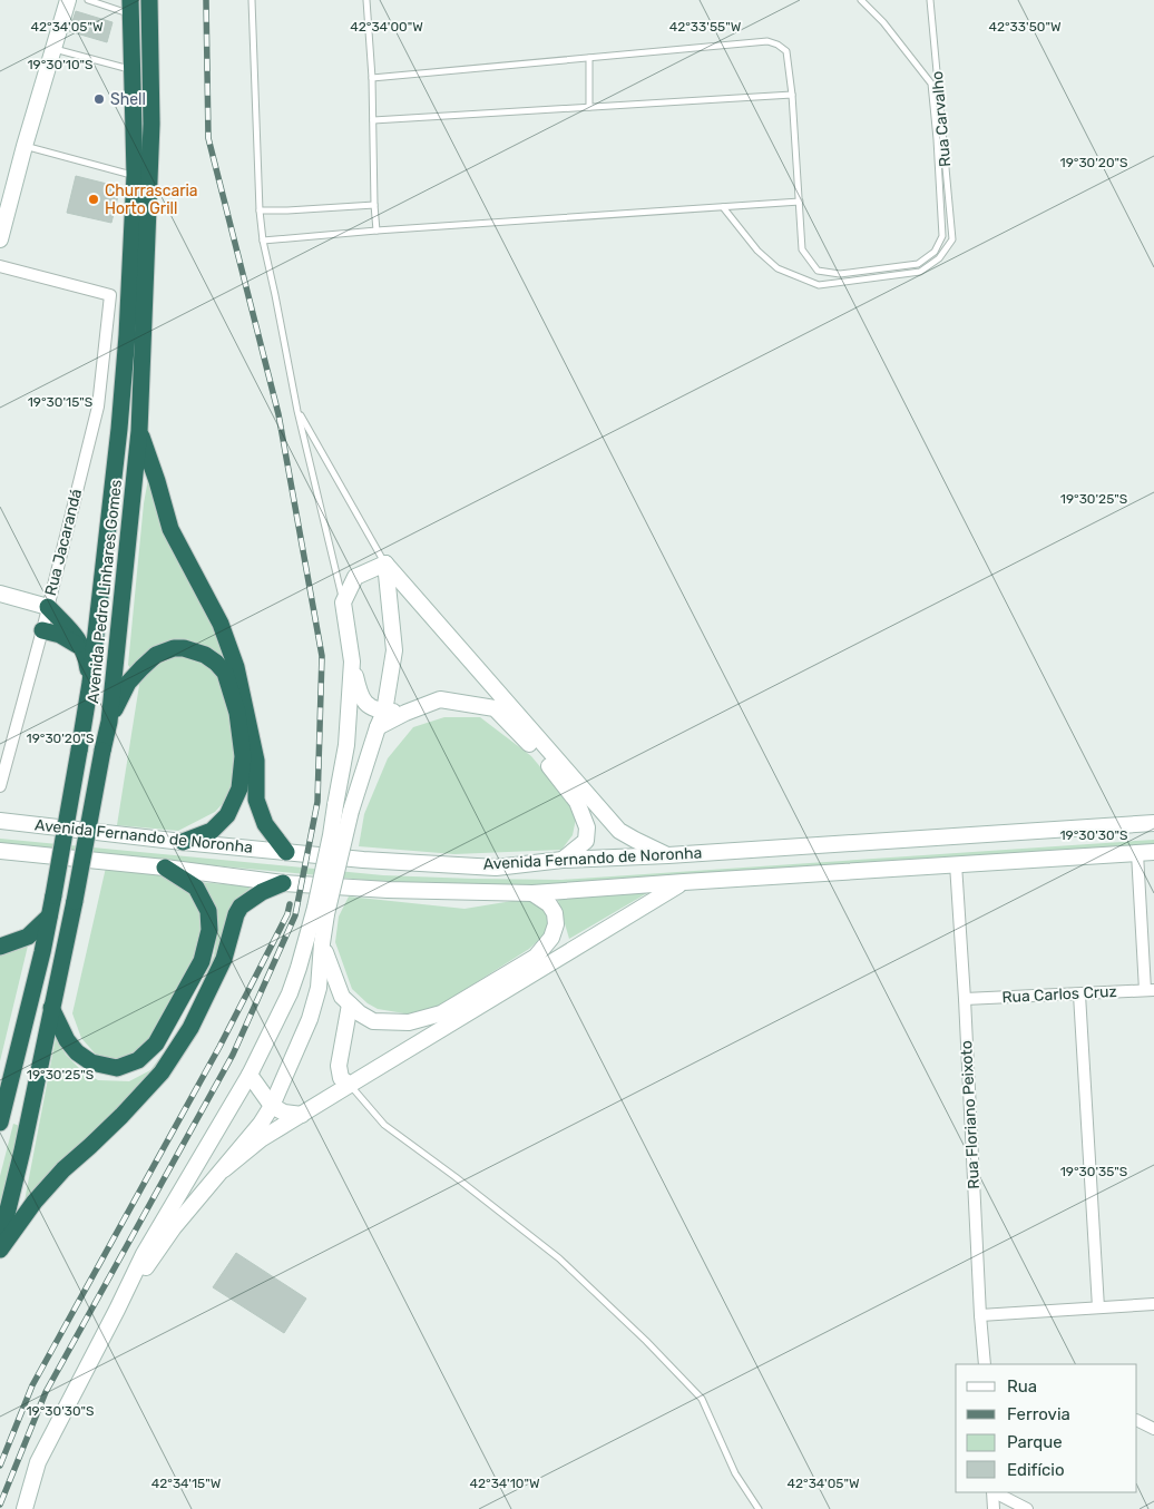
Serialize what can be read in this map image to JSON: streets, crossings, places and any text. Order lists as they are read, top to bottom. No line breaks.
{"streets":{"highway":["Avenida Pedro Linhares Gomes"],"main road":["Avenida Fernando de Noronha"],"street":["Rua Jacarandá","Rua Carlos Cruz","Rua Floriano Peixoto"],"lane":["Rua Carvalho"]},"crossings":[["Avenida Fernando de Noronha","Rua Floriano Peixoto"],["Rua Carlos Cruz","Rua Floriano Peixoto"]],"places":["Shell","Churrascaria Horto Grill"],"legend":["Rua","Ferrovia","Parque","Edifício"],"coordinates":["42°34'05\"W","42°34'00\"W","42°33'55\"W","42°33'50\"W","19°30'10\"S","19°30'20\"S","19°30'15\"S","19°30'25\"S","19°30'30\"S","19°30'35\"S","42°34'15\"W","42°34'10\"W"]}
